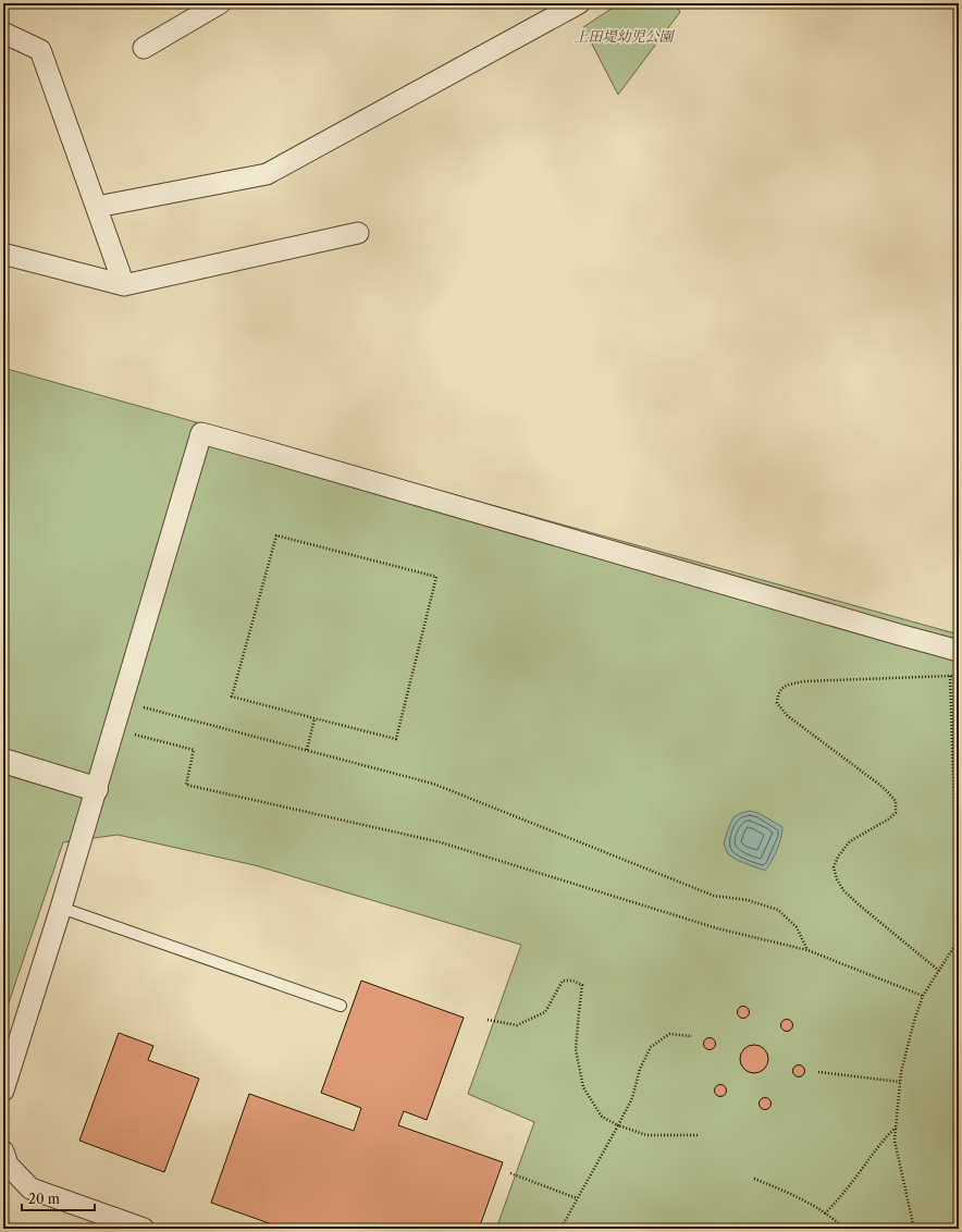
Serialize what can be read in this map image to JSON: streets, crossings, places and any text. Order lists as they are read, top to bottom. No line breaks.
{"parks":["上田堤幼児公園"],"scale_bar":"20 m"}
